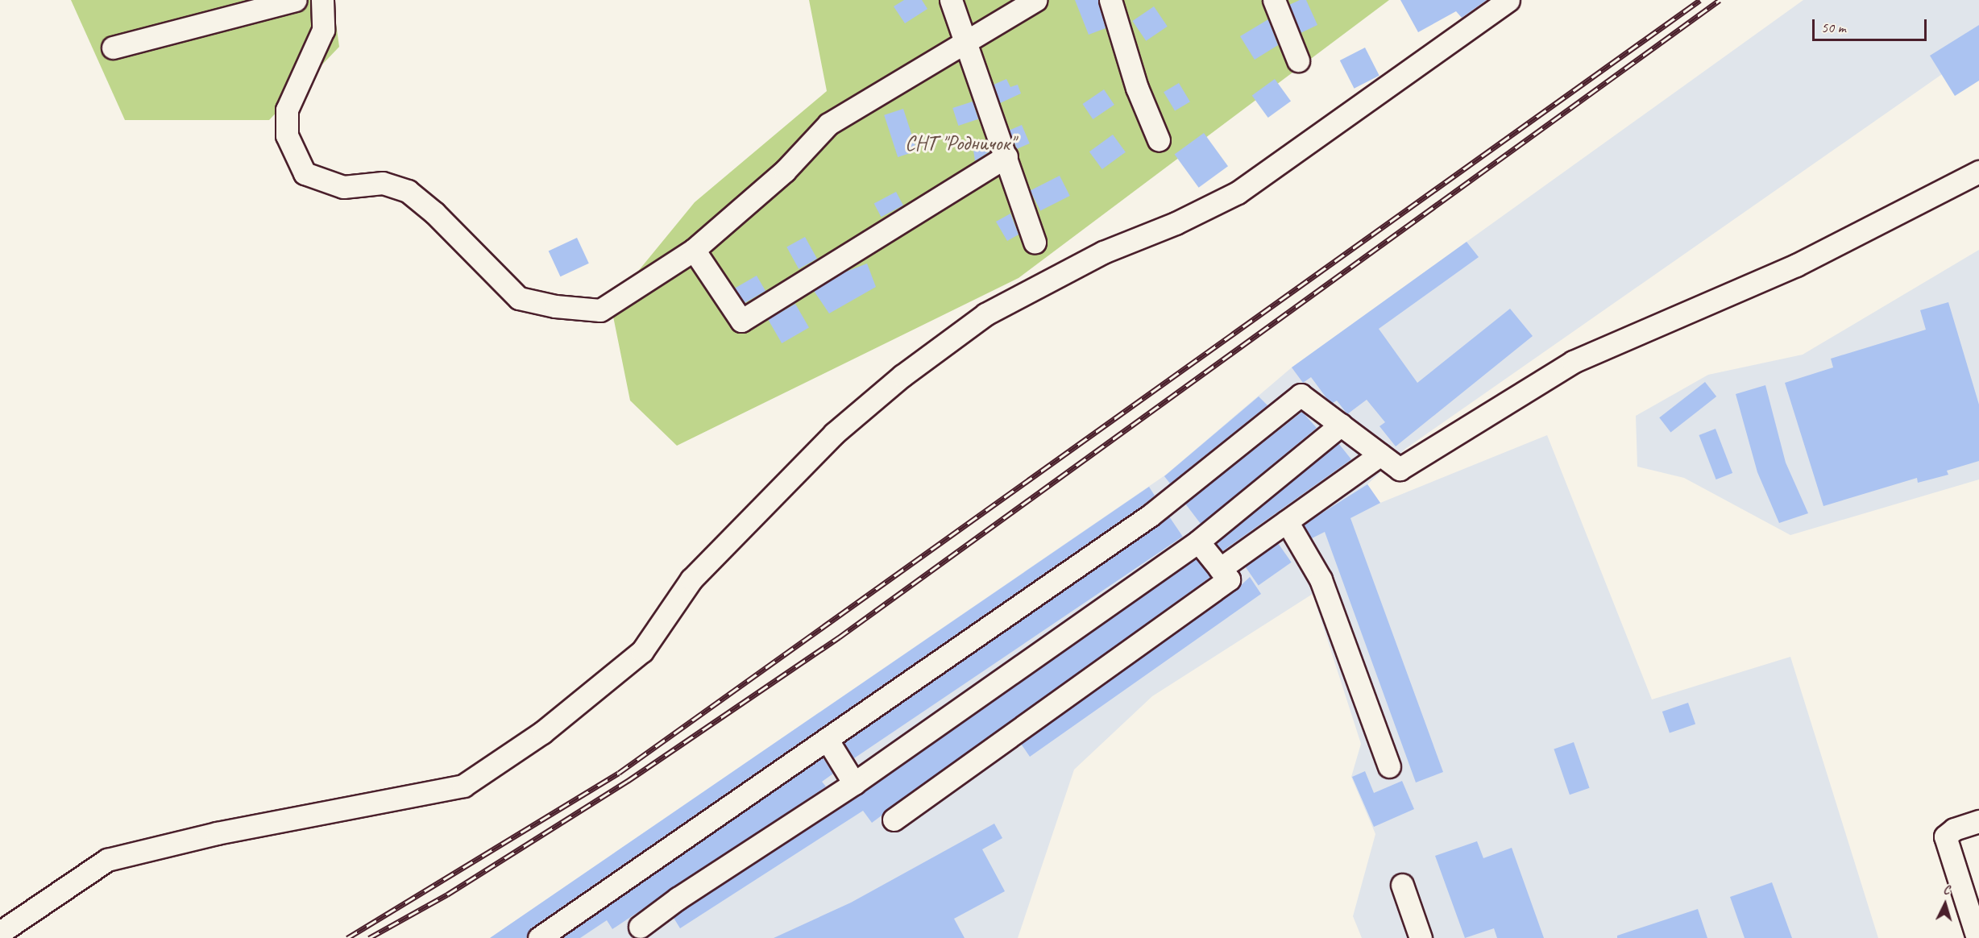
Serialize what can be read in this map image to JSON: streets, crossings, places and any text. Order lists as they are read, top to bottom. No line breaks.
{"parks":["СНТ \"Родничок\""],"scale_bar":"50 m","north":"top"}
